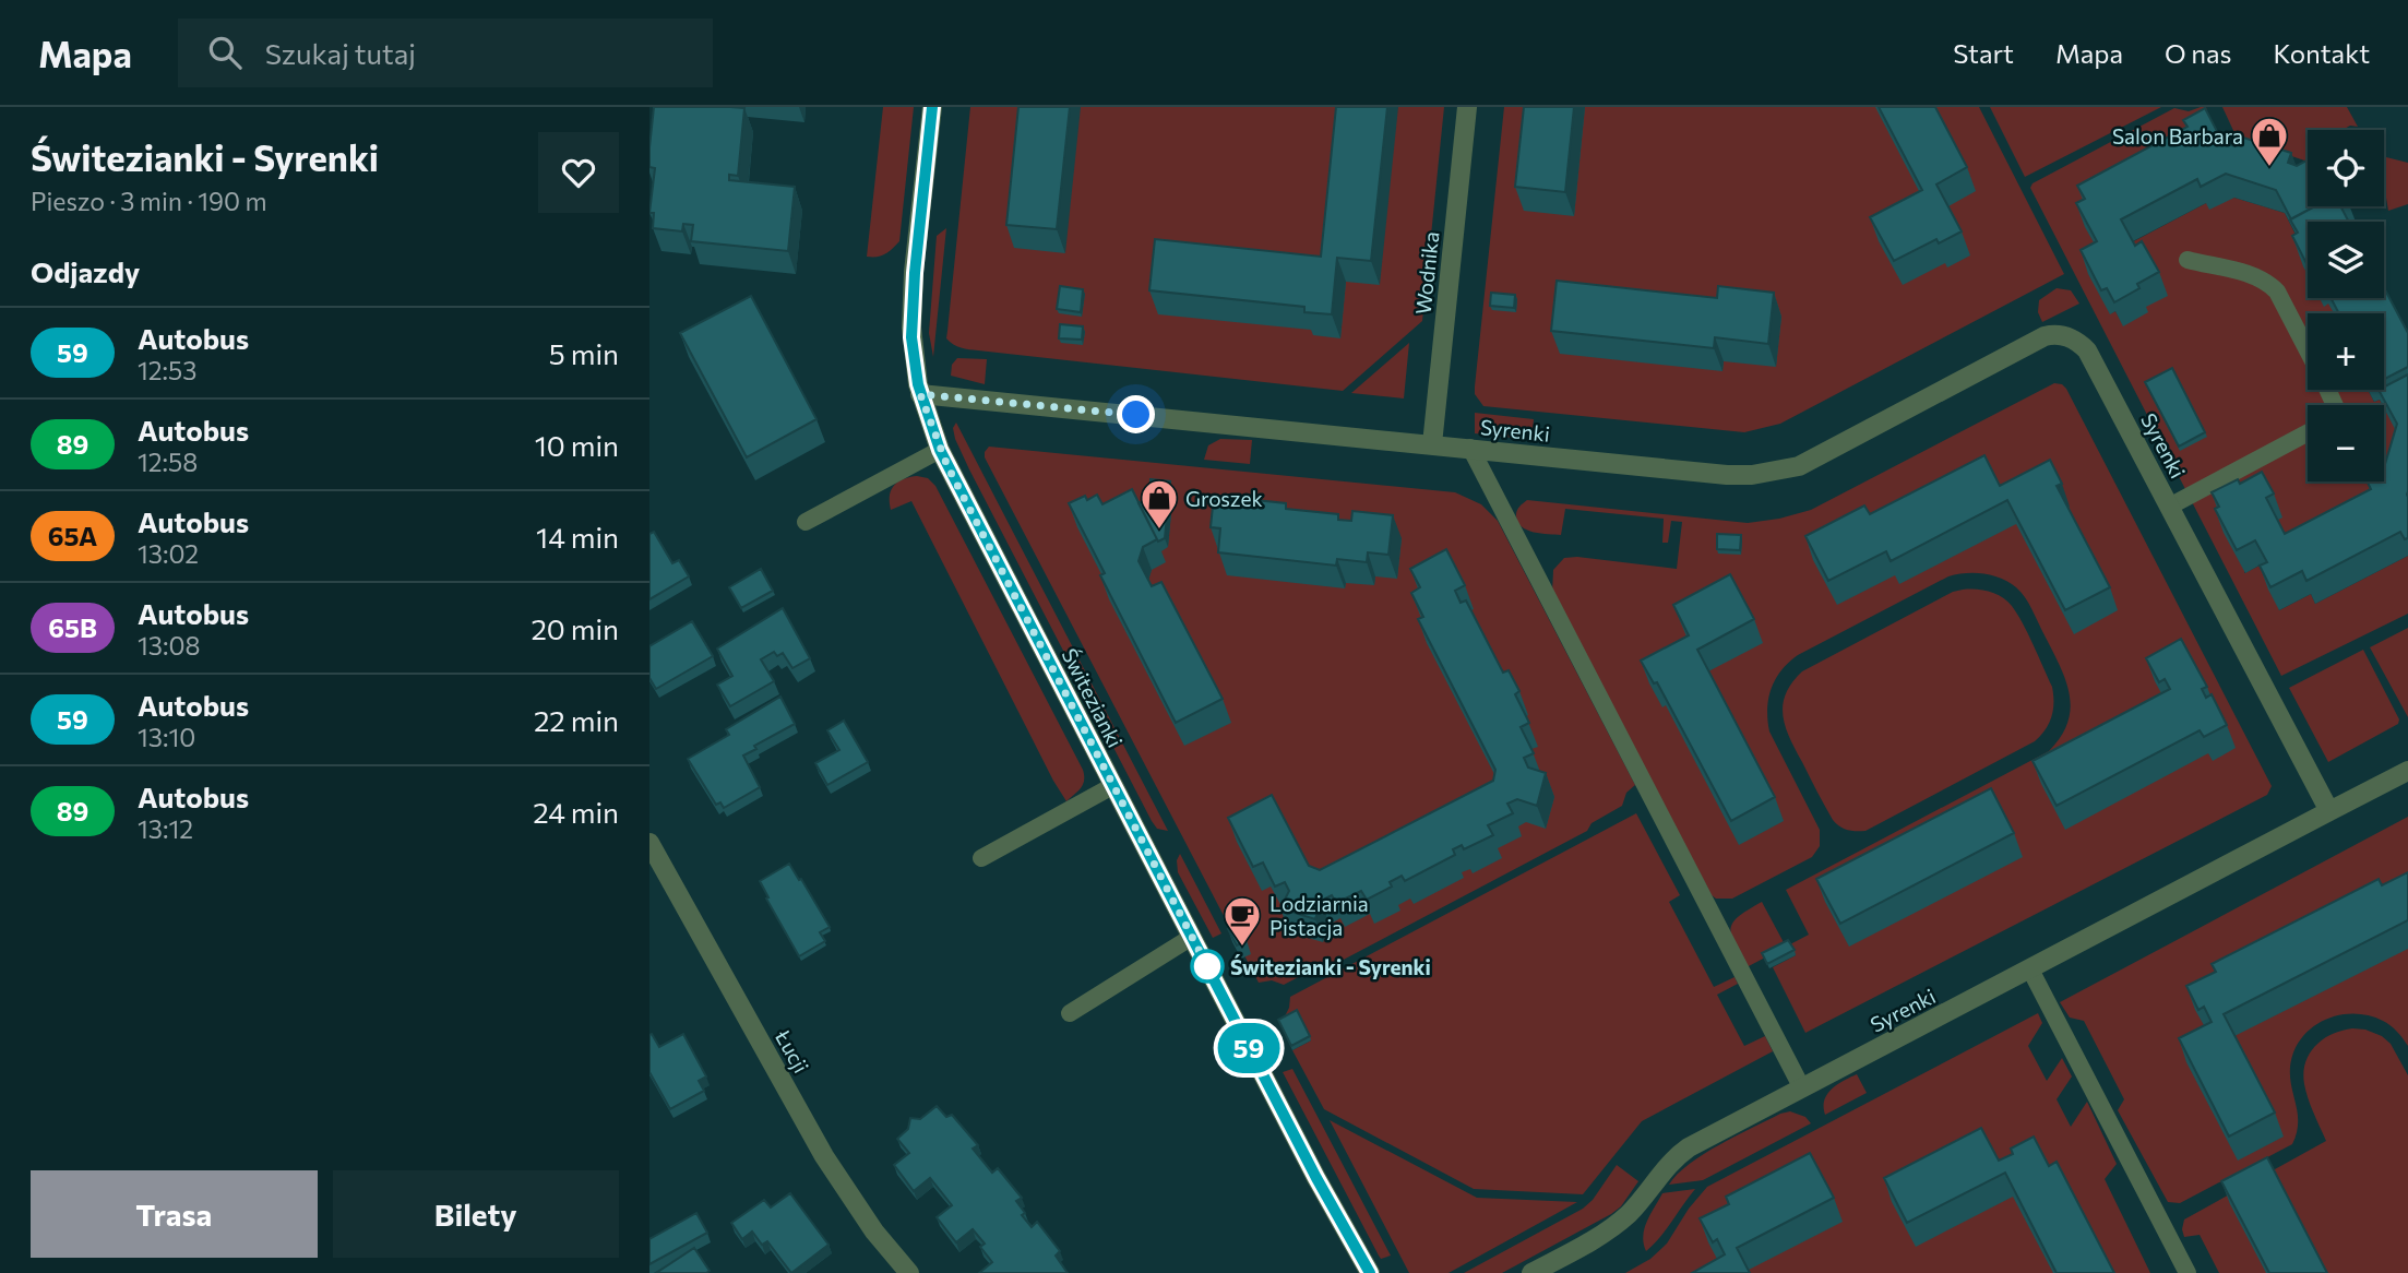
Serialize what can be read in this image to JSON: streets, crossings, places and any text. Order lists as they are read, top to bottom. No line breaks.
{"streets":{"street":["Wodnika","Syrenki","Świtezianki","Łucji"]},"crossings":[["Wodnika","Syrenki"],["Syrenki","Świtezianki"]],"places":{"shop":["Salon Barbara","Groszek"],"cafe":["Lodziarnia Pistacja"],"other":["Świtezianki - Syrenki"]},"lines":["bus line 59"],"page":{"header":"Mapa","search":"Szukaj tutaj","nav":["Start","Mapa","O nas","Kontakt"],"heading":[["Świtezianki - Syrenki","Pieszo · 3 min · 190 m"],"Odjazdy"],"on_map":"59","map_buttons":["+","−"],"list":[{"mark":"59","name":"Autobus","note":"12:53","value":"5 min"},{"mark":"89","name":"Autobus","note":"12:58","value":"10 min"},{"mark":"65A","name":"Autobus","note":"13:02","value":"14 min"},{"mark":"65B","name":"Autobus","note":"13:08","value":"20 min"},{"mark":"59","name":"Autobus","note":"13:10","value":"22 min"},{"mark":"89","name":"Autobus","note":"13:12","value":"24 min"}],"buttons":["Trasa","Bilety"]}}
